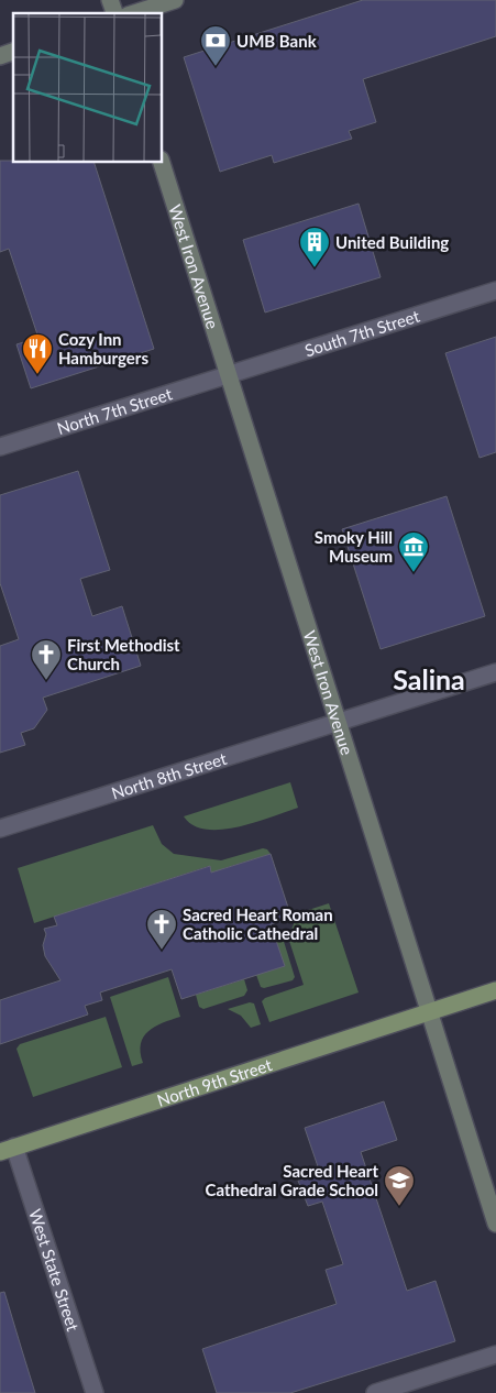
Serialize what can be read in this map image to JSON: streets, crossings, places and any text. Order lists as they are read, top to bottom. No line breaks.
{"streets":{"main road":["North 9th Street"],"street":["West Iron Avenue","South 7th Street","North 7th Street","North 8th Street","West State Street"]},"crossings":[["West Iron Avenue","South 7th Street"],["West Iron Avenue","North 7th Street"],["West Iron Avenue","North 8th Street"],["West Iron Avenue","North 9th Street"],["South 7th Street","North 7th Street"],["North 9th Street","West State Street"]],"districts":["Salina"],"places":{"bank":["UMB Bank"],"building":["United Building"],"restaurant":["Cozy Inn Hamburgers"],"museum":["Smoky Hill Museum"],"church":["First Methodist Church","Sacred Heart Roman Catholic Cathedral"],"school or university":["Sacred Heart Cathedral Grade School"]}}
